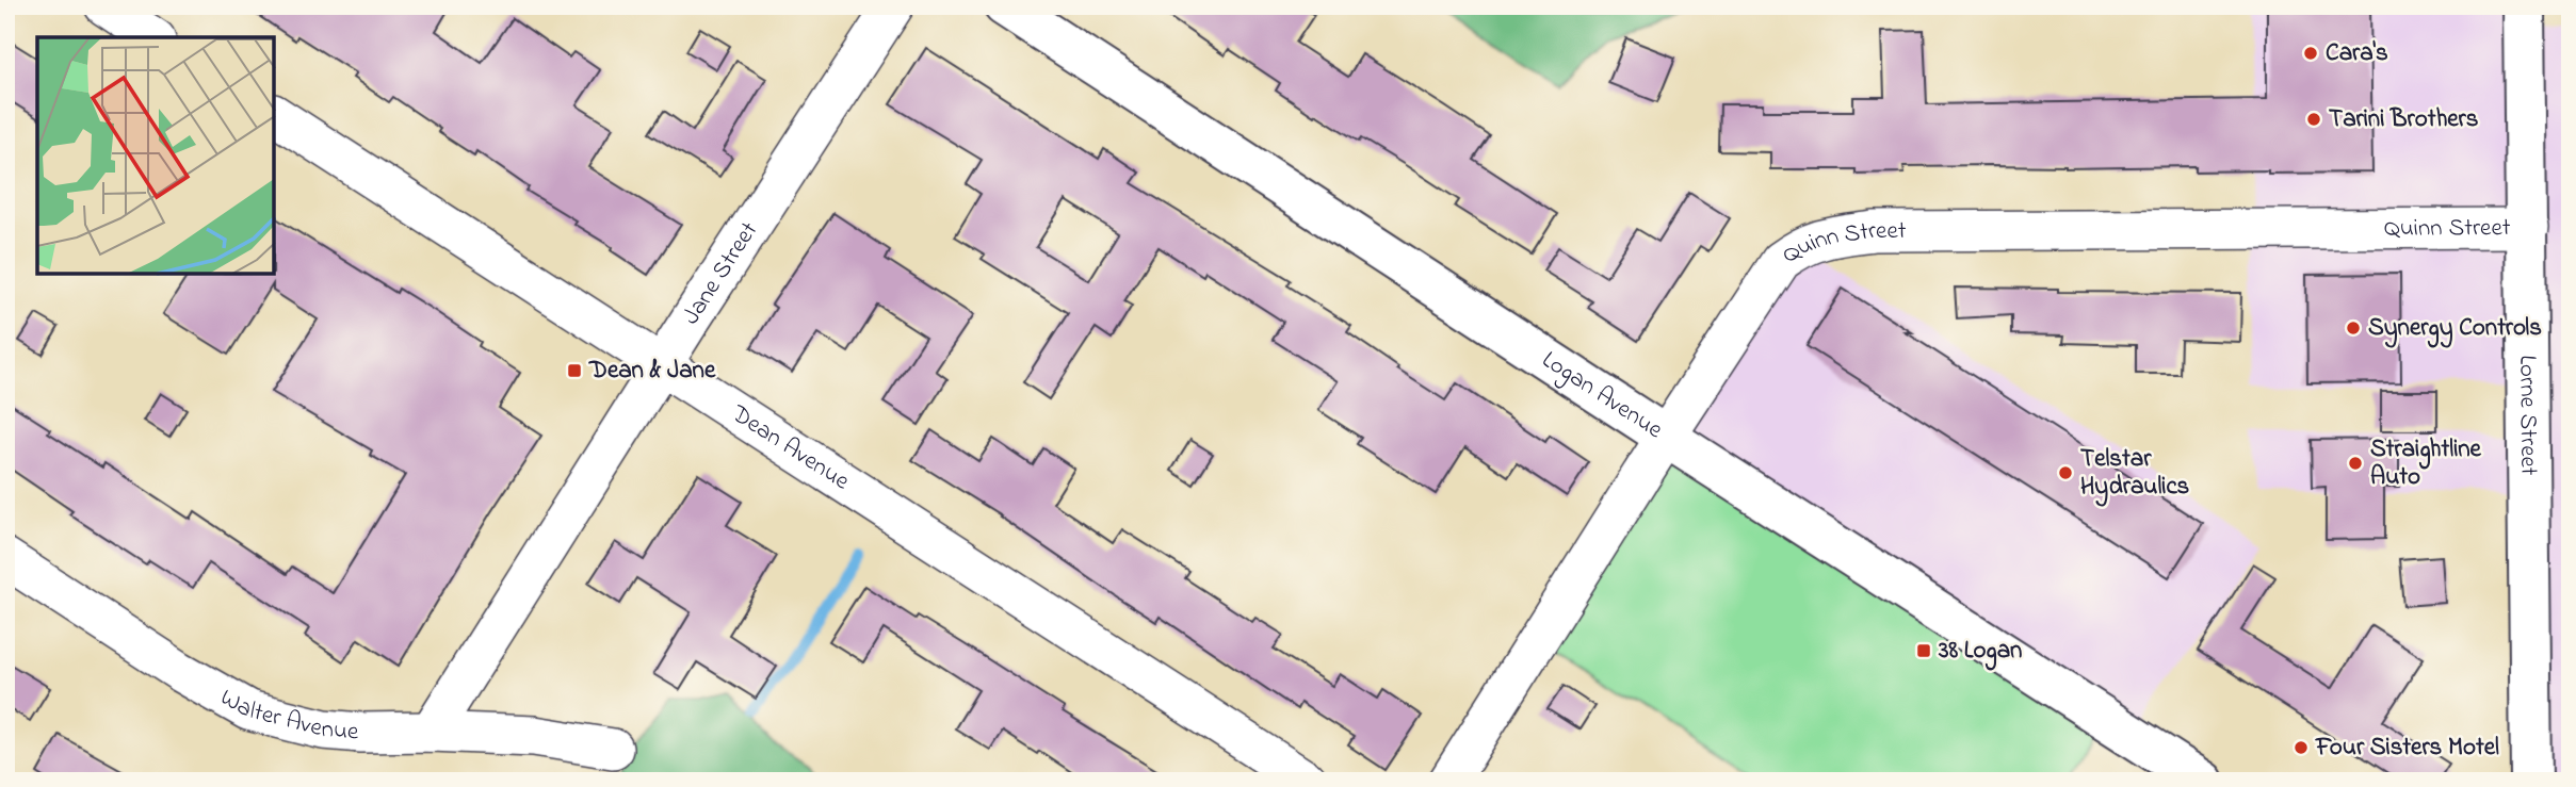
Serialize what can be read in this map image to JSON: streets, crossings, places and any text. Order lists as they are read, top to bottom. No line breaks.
{"streets":{"street":["Quinn Street","Jane Street","Logan Avenue","Lorne Street","Dean Avenue","Walter Avenue"]},"crossings":[["Quinn Street","Logan Avenue"],["Quinn Street","Lorne Street"],["Jane Street","Dean Avenue"],["Jane Street","Walter Avenue"]],"places":{"other":["Cara's","Tarini Brothers","Synergy Controls","Straightline Auto","Telstar Hydraulics","Four Sisters Motel"],"transit":["Dean & Jane","38 Logan"]}}
